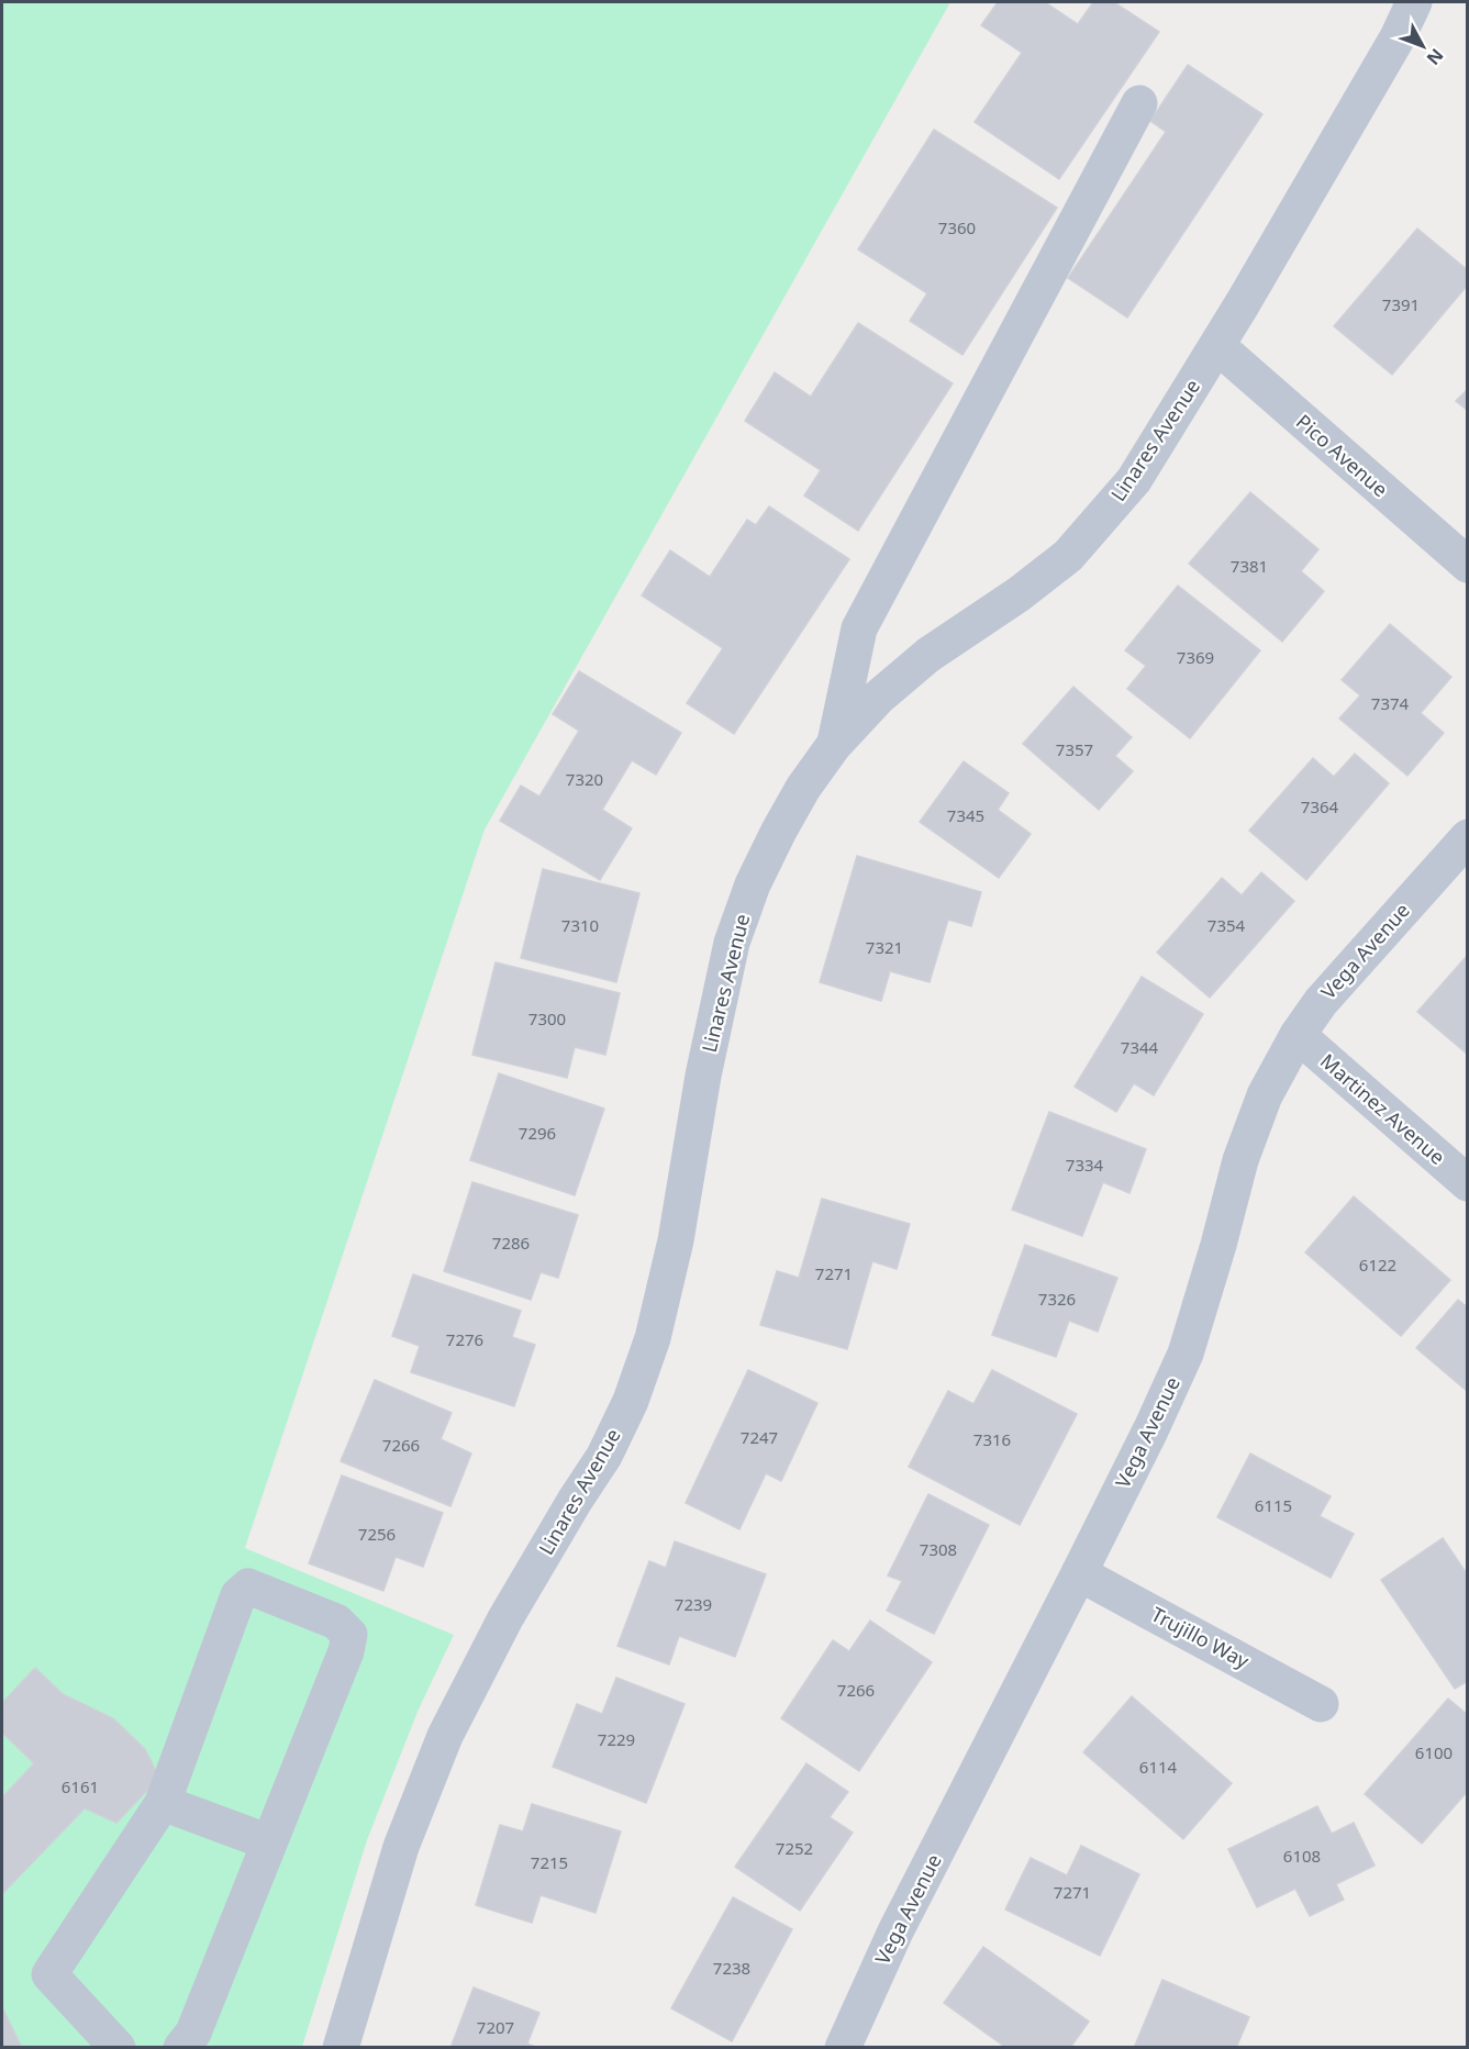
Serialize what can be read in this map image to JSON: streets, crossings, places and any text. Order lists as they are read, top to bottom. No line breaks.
{"streets":{"street":["Linares Avenue","Pico Avenue","Vega Avenue","Martinez Avenue","Trujillo Way"]},"crossings":[["Linares Avenue","Pico Avenue"],["Vega Avenue","Martinez Avenue"],["Vega Avenue","Trujillo Way"]],"house_numbers":["7360","7391","7381","7369","7374","7357","7320","7364","7345","7310","7354","7321","7300","7344","7296","7334","7286","6122","7271","7326","7276","7247","7316","7266","6115","7256","7308","7239","7266","7229","6100","6114","6161","7252","6108","7215","7271","7238","7207"],"north":"bottom right"}
